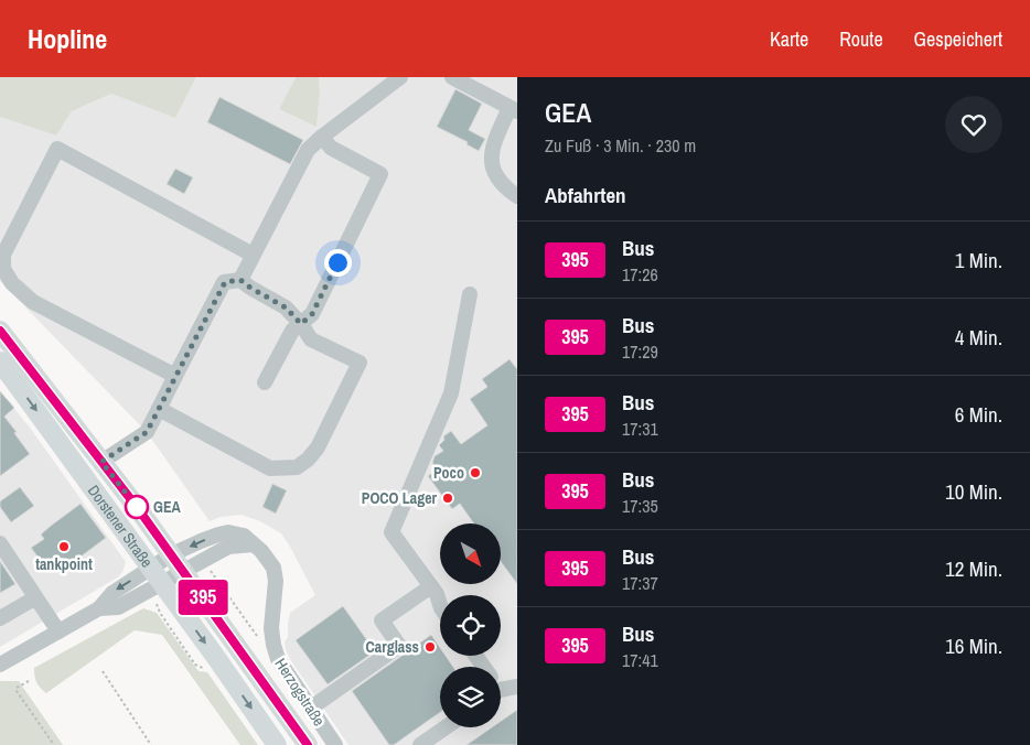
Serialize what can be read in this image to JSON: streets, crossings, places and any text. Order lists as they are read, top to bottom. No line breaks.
{"streets":{"main road":["Dorstener Straße"],"street":["Herzogstraße"]},"crossings":[["Dorstener Straße","Herzogstraße"]],"places":["Poco","POCO Lager","GEA","tankpoint","Carglass"],"lines":["bus line 395"],"north":"bottom right","page":{"header":"Hopline","nav":["Karte","Route","Gespeichert"],"on_map":"395","heading":[["GEA","Zu Fuß · 3 Min. · 230 m"],"Abfahrten"],"list":[{"mark":"395","name":"Bus","note":"17:26","value":"1 Min."},{"mark":"395","name":"Bus","note":"17:29","value":"4 Min."},{"mark":"395","name":"Bus","note":"17:31","value":"6 Min."},{"mark":"395","name":"Bus","note":"17:35","value":"10 Min."},{"mark":"395","name":"Bus","note":"17:37","value":"12 Min."},{"mark":"395","name":"Bus","note":"17:41","value":"16 Min."}]}}
